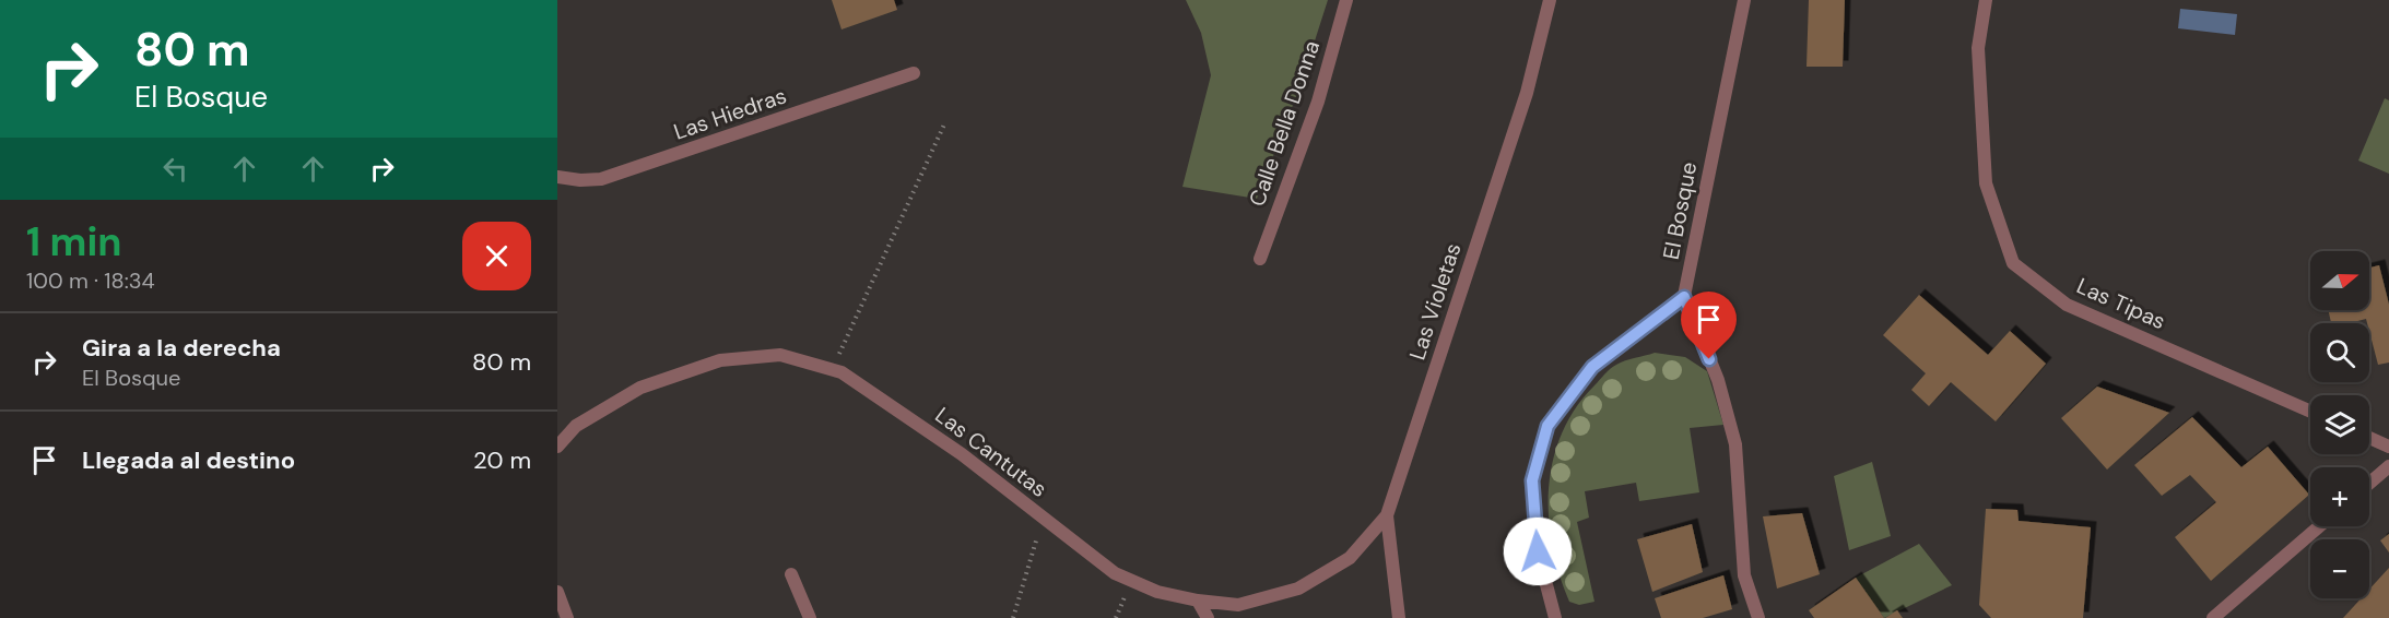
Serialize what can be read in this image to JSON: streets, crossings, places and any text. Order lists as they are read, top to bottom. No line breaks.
{"streets":{"street":["Las Hiedras","Calle Bella Donna","El Bosque","Las Violetas","Las Tipas","Las Cantutas"]},"crossings":[["Las Violetas","Las Cantutas"]],"north":"right","page":{"turn":["80 m","El Bosque"],"heading":["1 min","100 m · 18:34"],"map_buttons":["+","−"],"list":[{"name":"Gira a la derecha","note":"El Bosque","value":"80 m"},{"name":"Llegada al destino","value":"20 m"}]}}
